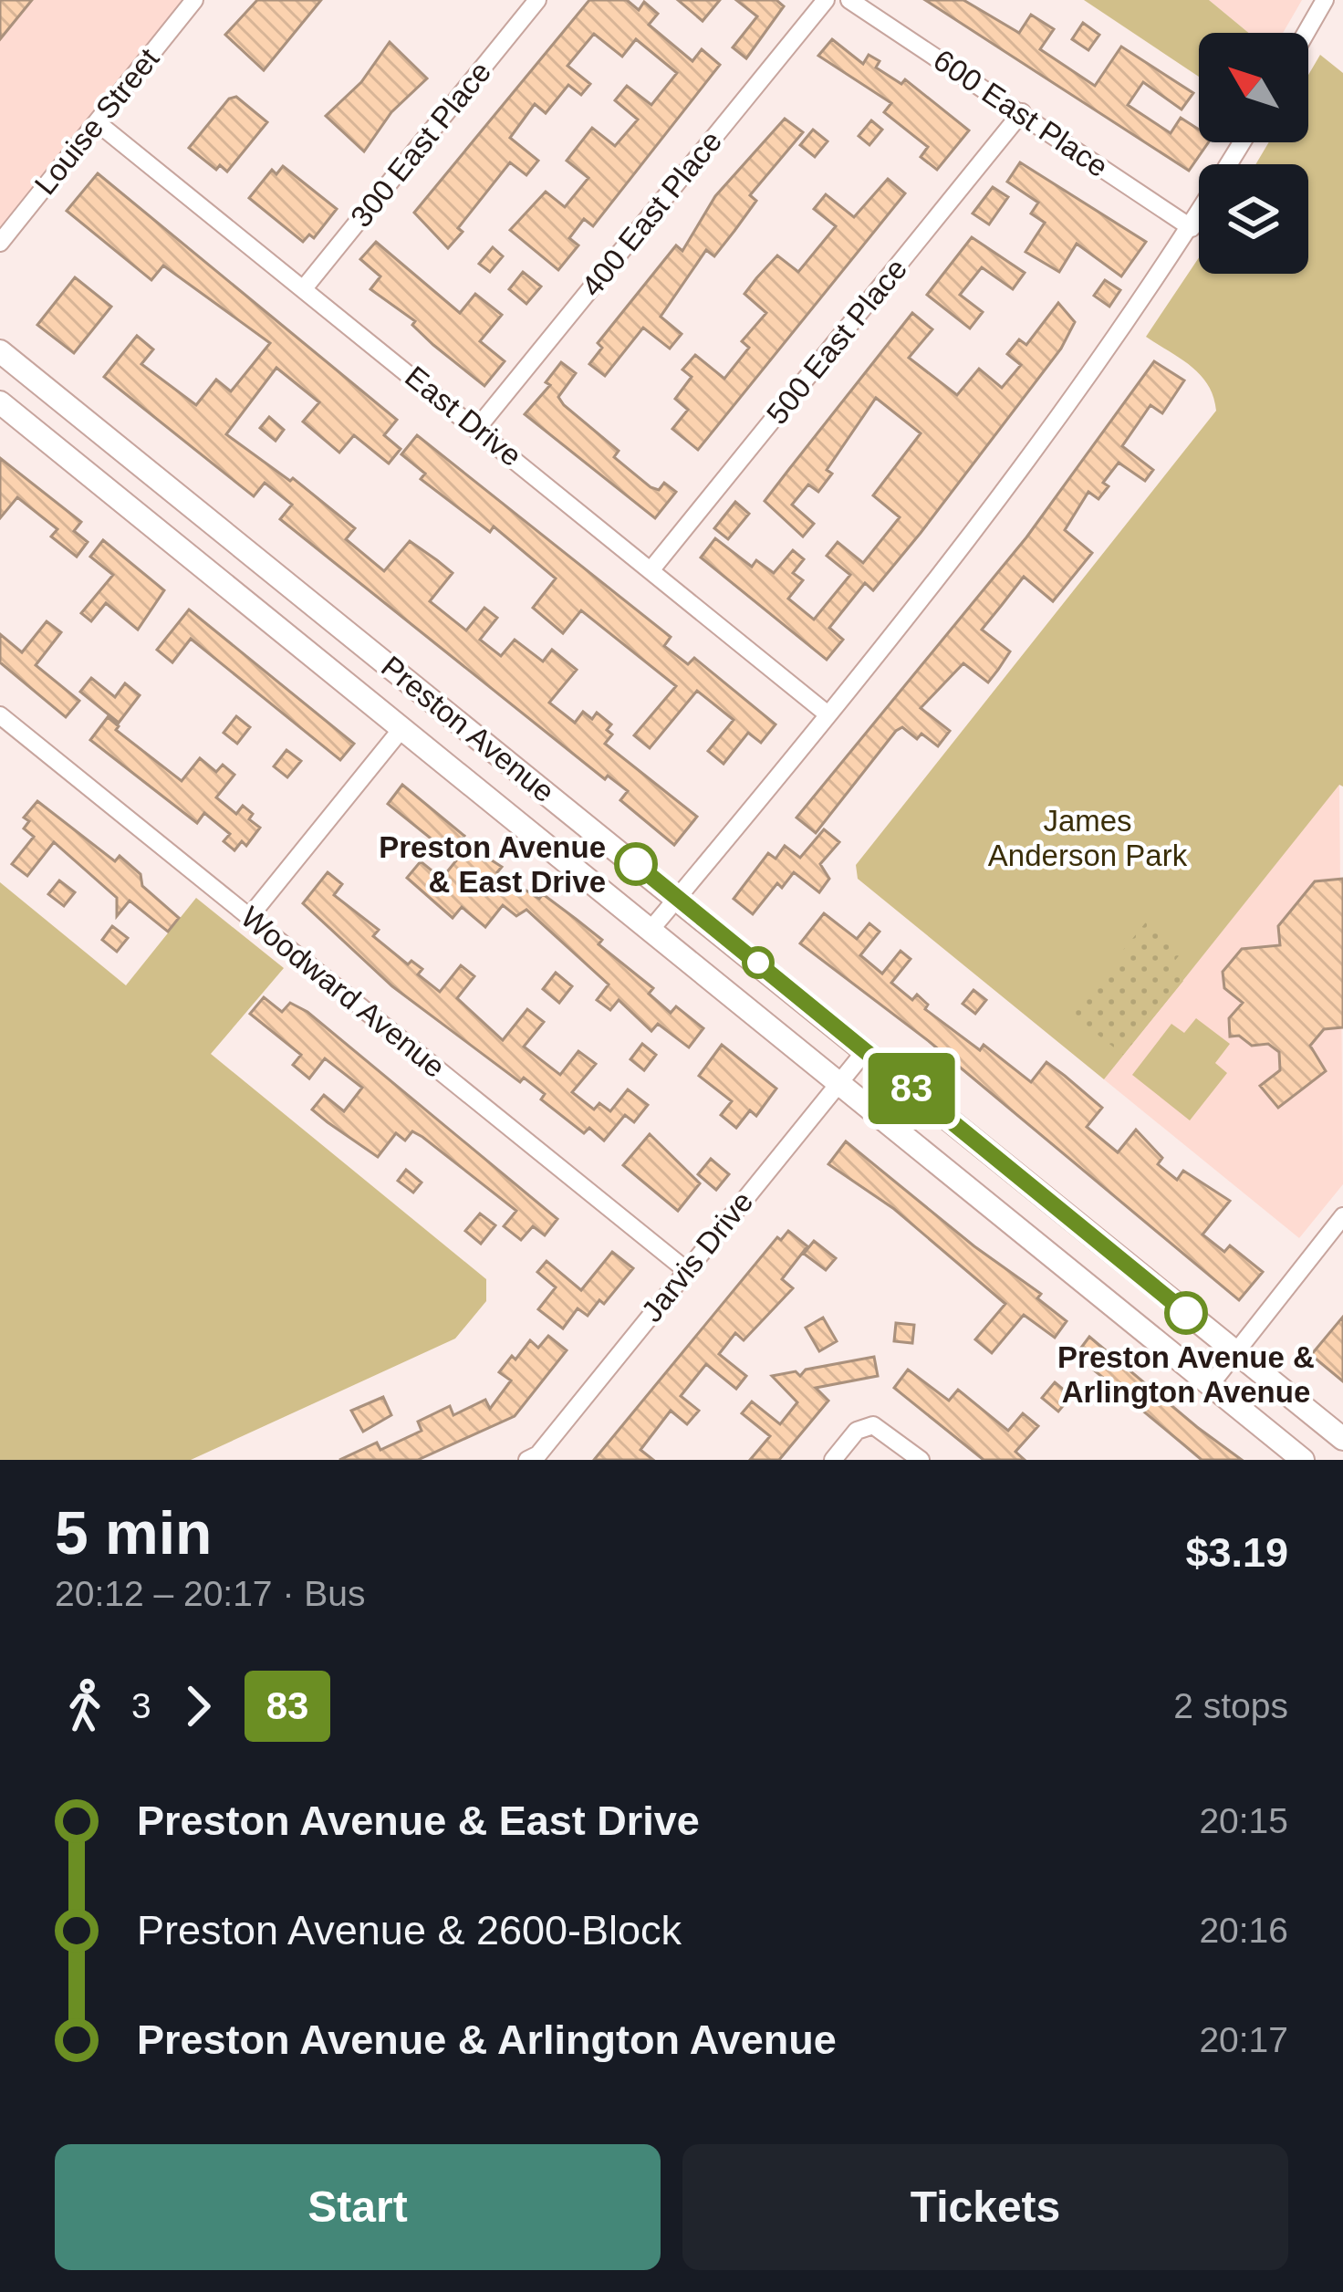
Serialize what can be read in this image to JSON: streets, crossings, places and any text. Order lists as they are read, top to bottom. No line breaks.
{"streets":{"main road":["Preston Avenue"],"street":["600 East Place","Louise Street","300 East Place","400 East Place","500 East Place","East Drive","Woodward Avenue","Jarvis Drive"]},"crossings":[["600 East Place","500 East Place"],["Louise Street","East Drive"],["300 East Place","East Drive"],["400 East Place","East Drive"],["500 East Place","East Drive"],["Preston Avenue","Jarvis Drive"],["Woodward Avenue","Jarvis Drive"]],"parks":["James Anderson Park"],"places":["Preston Avenue & East Drive","Preston Avenue & Arlington Avenue"],"lines":["bus line 83"],"north":"top left","page":{"on_map":"83","heading":["5 min","20:12 – 20:17 · Bus","$3.19"],"legs":["3","83","2 stops"],"list":[{"name":"Preston Avenue & East Drive","value":"20:15"},{"name":"Preston Avenue & 2600-Block","value":"20:16"},{"name":"Preston Avenue & Arlington Avenue","value":"20:17"}],"buttons":["Start","Tickets"]}}
